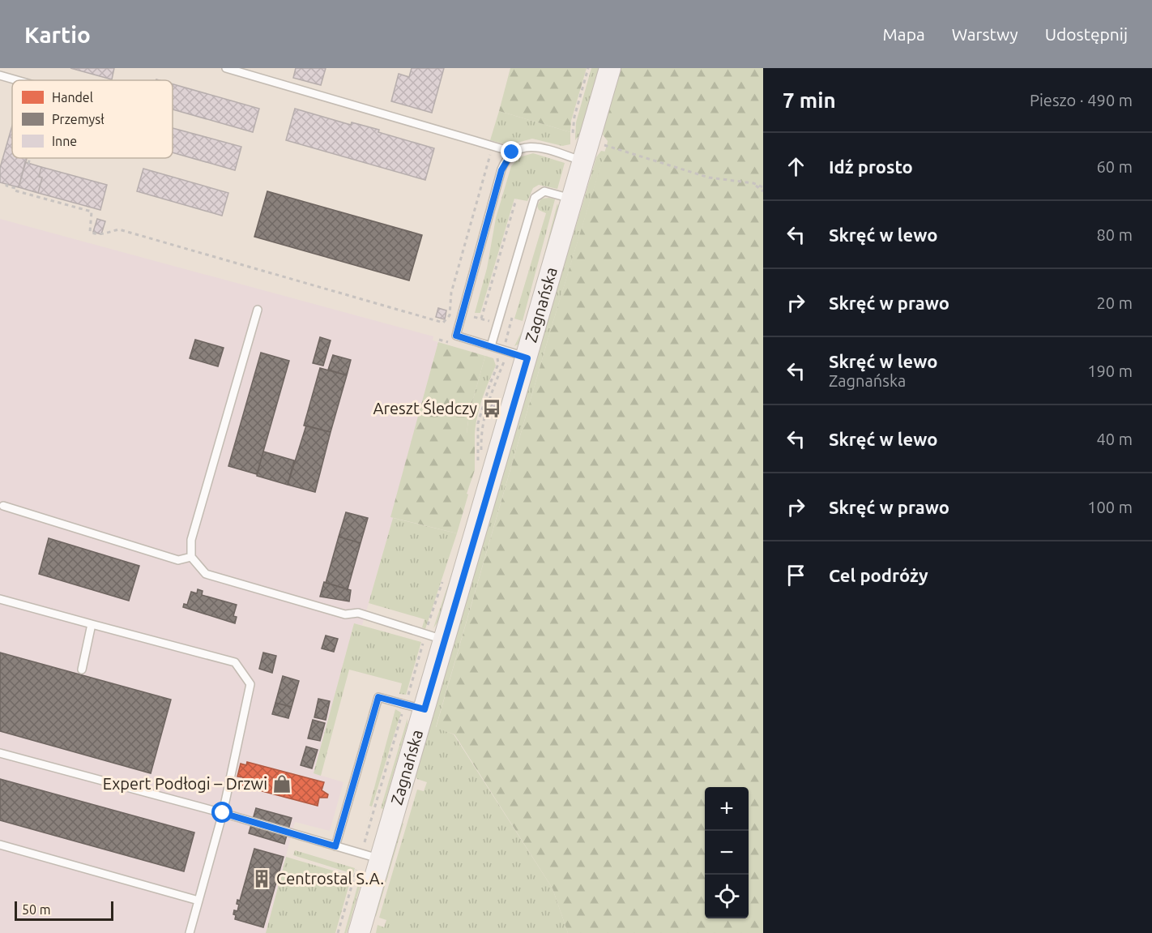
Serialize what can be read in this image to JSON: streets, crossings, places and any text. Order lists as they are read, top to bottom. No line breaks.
{"streets":{"street":["Zagnańska"]},"places":{"bus stop":["Areszt Śledczy"],"shop":["Expert Podłogi – Drzwi"],"building":["Centrostal S.A."]},"legend":["Handel","Przemysł","Inne"],"scale_bar":"50 m","page":{"header":"Kartio","nav":["Mapa","Warstwy","Udostępnij"],"heading":["7 min","Pieszo · 490 m"],"list":[["Idź prosto","60 m"],["Skręć w lewo","80 m"],["Skręć w prawo","20 m"],["Skręć w lewo","Zagnańska","190 m"],["Skręć w lewo","40 m"],["Skręć w prawo","100 m"],"Cel podróży"],"map_buttons":["+","−"],"scale":"50 m"}}
